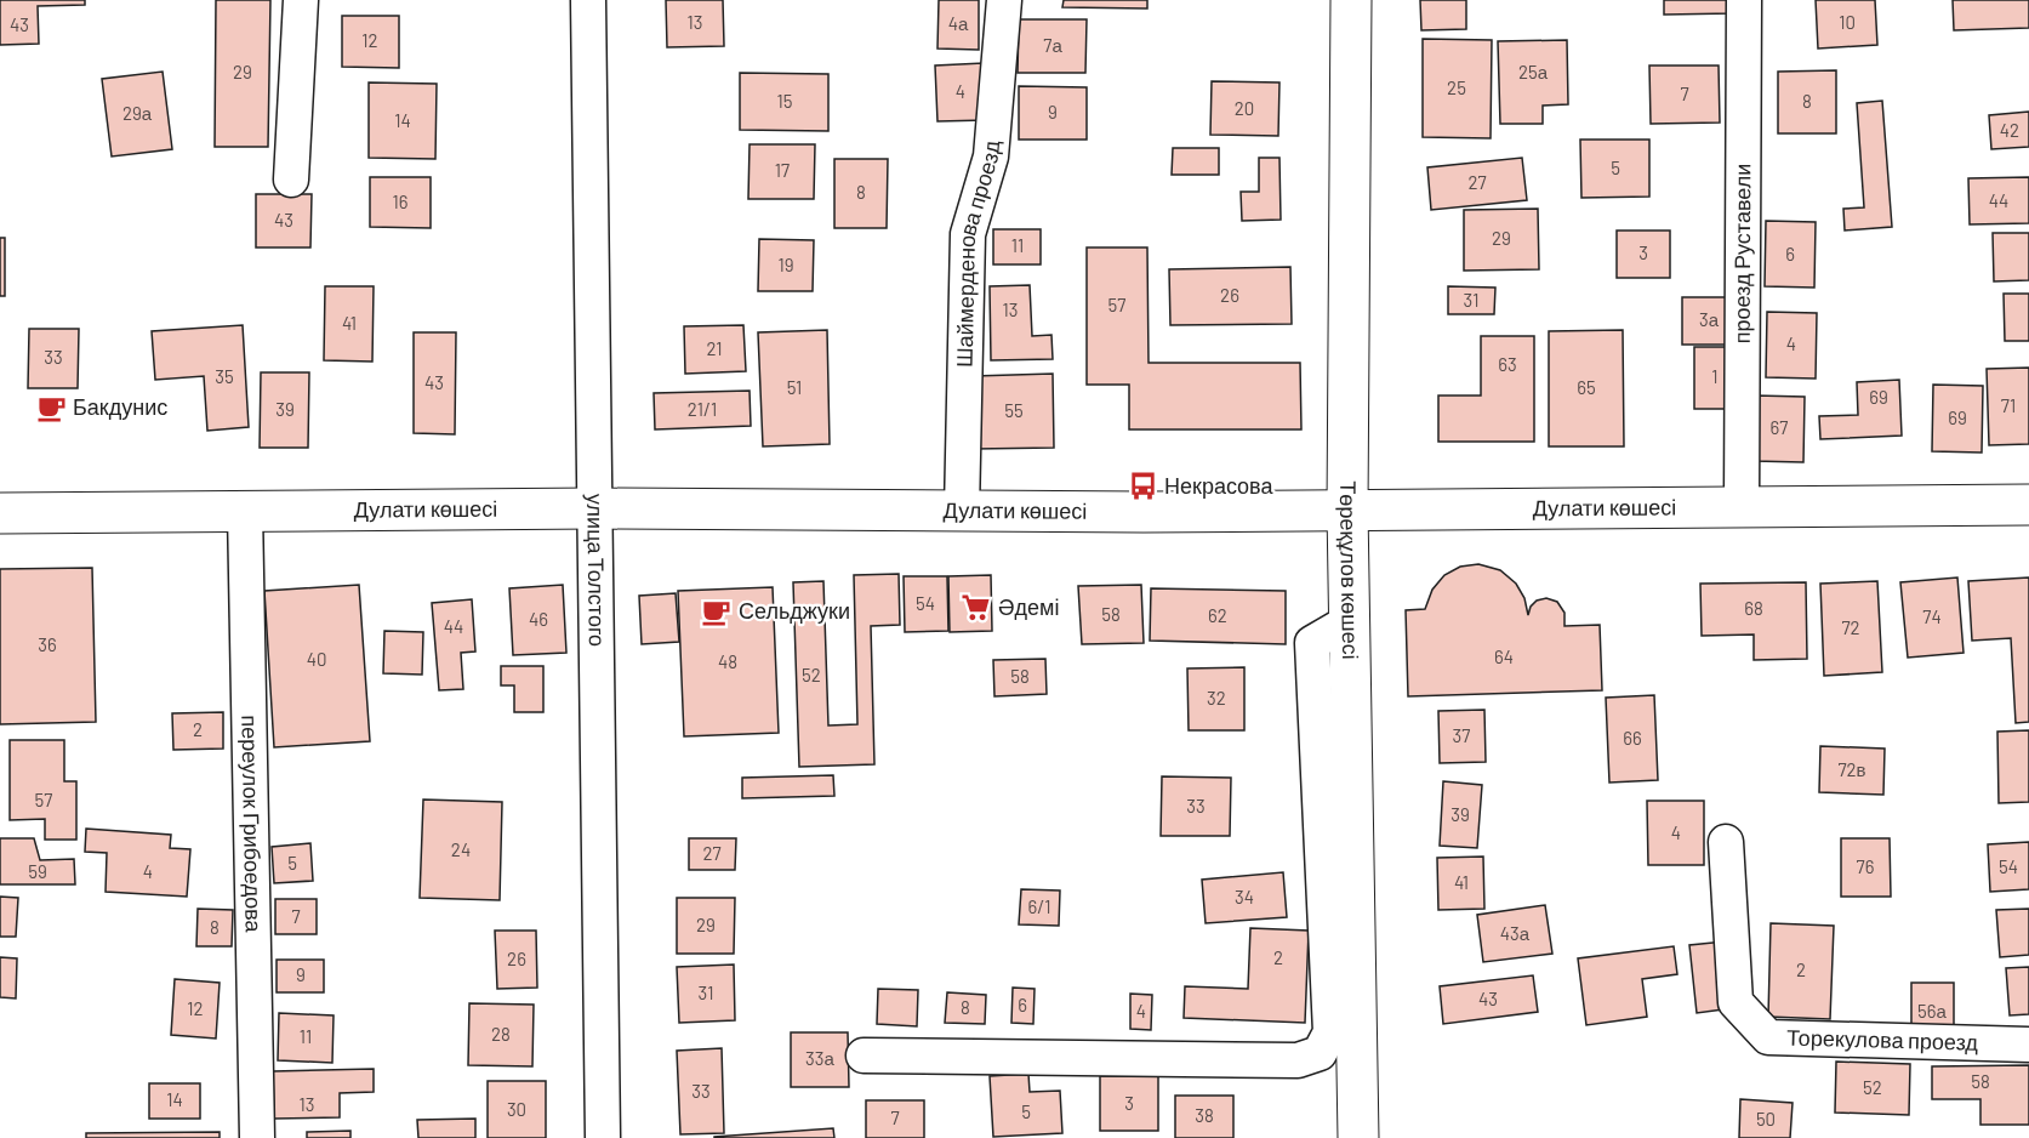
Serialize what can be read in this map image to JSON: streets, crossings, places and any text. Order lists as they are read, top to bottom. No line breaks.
{"streets":{"main road":["Дулати көшесі","Төреқұлов көшесі"],"street":["проезд Руставели","Шаймерденова проезд","улица Толстого","переулок Грибоедова","Торекулова проезд"]},"crossings":[["проезд Руставели","Дулати көшесі"],["Шаймерденова проезд","Дулати көшесі"],["Дулати көшесі","улица Толстого"],["Дулати көшесі","Төреқұлов көшесі"],["Дулати көшесі","переулок Грибоедова"]],"places":{"cafe":["Бакдунис","Сельджуки"],"bus stop":["Некрасова"],"supermarket":["Әдемі"]},"house_numbers":["13","10","4а","43","12","7а","29","25а","25","4","7","15","8","20","9","29а","14","42","5","17","27","8","44","16","43","29","11","3","6","19","26","31","57","13","3а","41","4","21","33","63","35","1","43","51","65","69","71","39","21/1","55","69","67","54","68","58","62","74","46","44","72","36","64","40","48","52","58","32","2","37","66","72в","57","33","39","4","24","27","5","76","54","59","4","41","34","6/1","7","29","8","43а","2","26","2","9","31","43","6","8","12","4","56а","28","11","33а","58","52","33","14","3","13","30","5","38","7","50"]}
